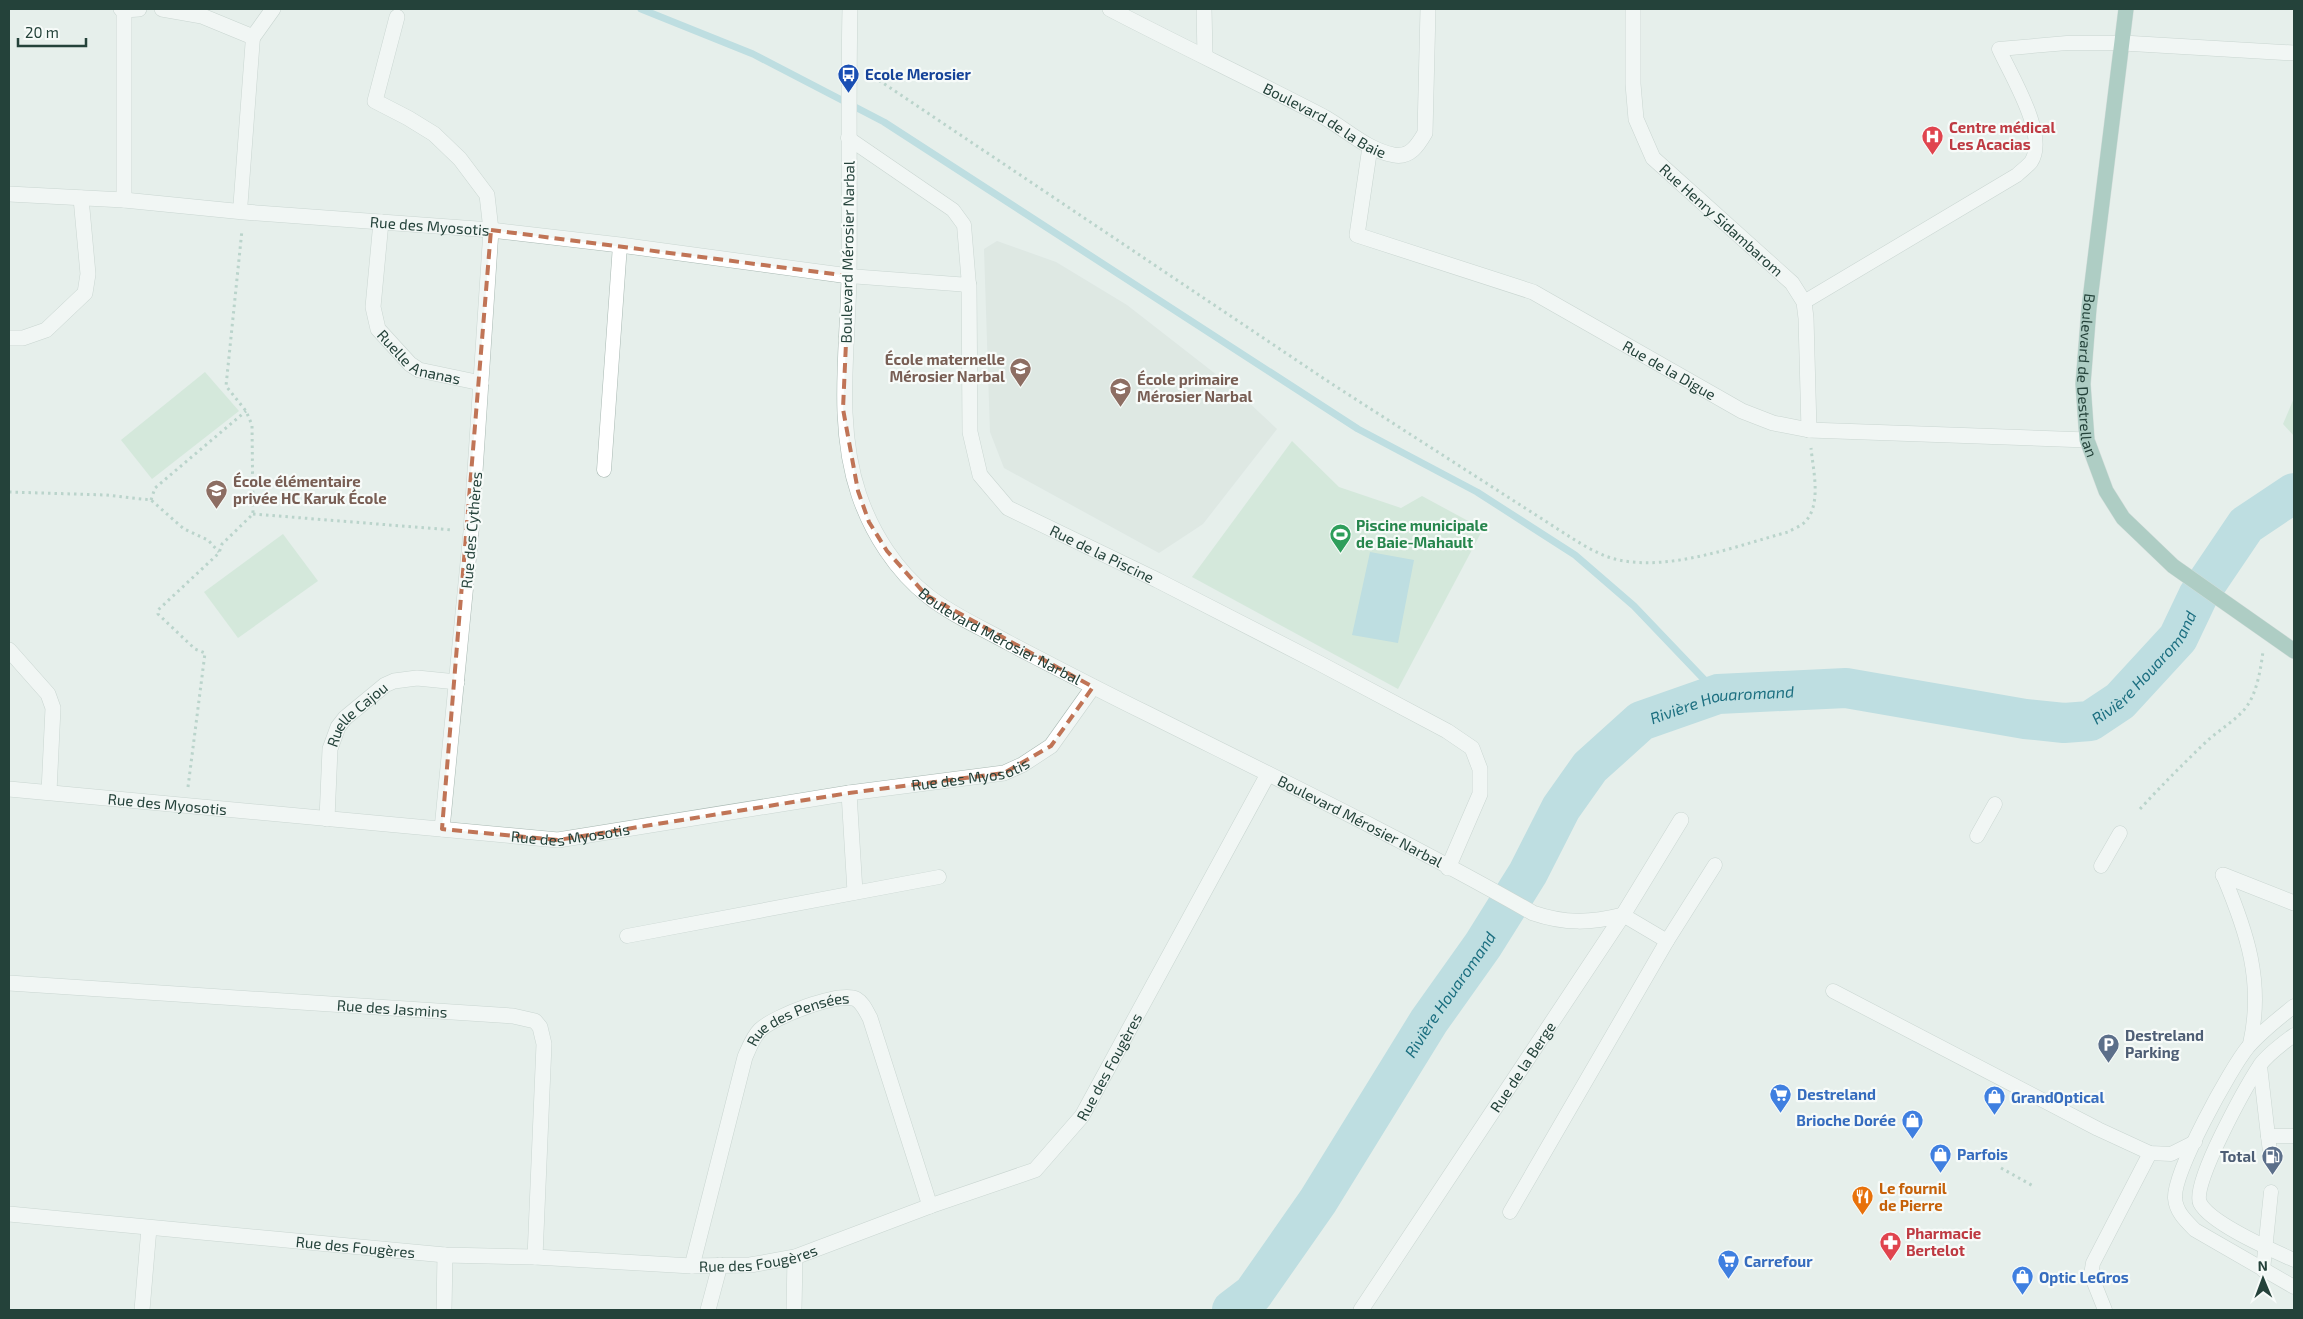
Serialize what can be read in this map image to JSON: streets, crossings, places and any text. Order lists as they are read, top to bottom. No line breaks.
{"streets":{"main road":["Boulevard de Destrellan"],"street":["Boulevard de la Baie","Rue Henry Sidambarom","Rue des Myosotis","Boulevard Mérosier Narbal","Ruelle Ananas","Rue de la Digue","Rue des Cythères","Rue de la Piscine","Ruelle Cajou","Rue des Jasmins","Rue des Pensées","Rue des Fougères","Rue de la Berge"]},"crossings":[["Boulevard de la Baie","Rue de la Digue"],["Rue des Myosotis","Boulevard Mérosier Narbal"],["Rue des Myosotis","Ruelle Ananas"],["Rue des Myosotis","Rue des Cythères"],["Rue des Myosotis","Ruelle Cajou"],["Boulevard Mérosier Narbal","Rue de la Piscine"],["Boulevard Mérosier Narbal","Rue des Fougères"],["Boulevard Mérosier Narbal","Rue de la Berge"],["Ruelle Ananas","Rue des Cythères"],["Rue de la Digue","Boulevard de Destrellan"],["Rue des Cythères","Ruelle Cajou"],["Rue des Jasmins","Rue des Fougères"],["Rue des Pensées","Rue des Fougères"]],"water":["Rivière Houaromand"],"places":{"bus stop":["Ecole Merosier"],"hospital":["Centre médical Les Acacias"],"school or university":["École maternelle Mérosier Narbal","École primaire Mérosier Narbal","École élémentaire privée HC Karuk École"],"sports":["Piscine municipale de Baie-Mahault"],"parking":["Destreland Parking"],"supermarket":["Destreland","Carrefour"],"shop":["GrandOptical","Brioche Dorée","Parfois","Optic LeGros"],"fuel station":["Total"],"restaurant":["Le fournil de Pierre"],"pharmacy":["Pharmacie Bertelot"]},"scale_bar":"20 m","north":"top"}
